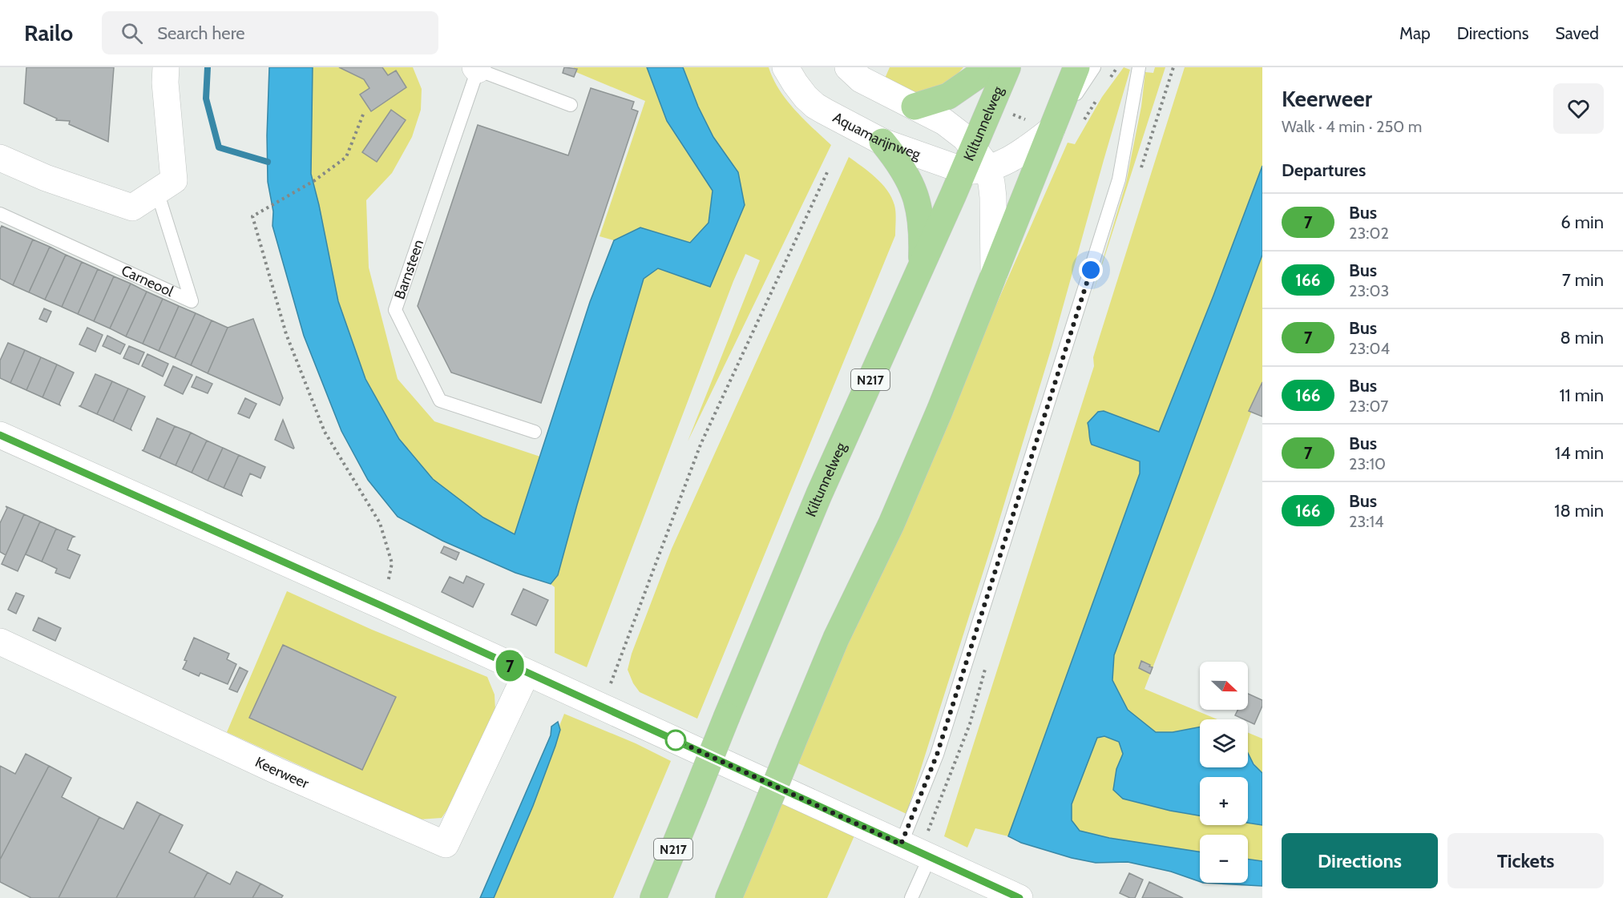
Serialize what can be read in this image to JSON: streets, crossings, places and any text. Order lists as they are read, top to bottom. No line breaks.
{"streets":{"main road":["Kiltunnelweg","N217"],"street":["Aquamarijnweg","Keerweer"],"lane":["Barnsteen","Carneool"]},"crossings":[["Kiltunnelweg","Aquamarijnweg"]],"lines":["bus line 7"],"north":"right","page":{"header":"Railo","search":"Search here","nav":["Map","Directions","Saved"],"on_map":"7","heading":[["Keerweer","Walk · 4 min · 250 m"],"Departures"],"list":[{"mark":"7","name":"Bus","note":"23:02","value":"6 min"},{"mark":"166","name":"Bus","note":"23:03","value":"7 min"},{"mark":"7","name":"Bus","note":"23:04","value":"8 min"},{"mark":"166","name":"Bus","note":"23:07","value":"11 min"},{"mark":"7","name":"Bus","note":"23:10","value":"14 min"},{"mark":"166","name":"Bus","note":"23:14","value":"18 min"}],"map_buttons":["+","−"],"buttons":["Directions","Tickets"]}}
